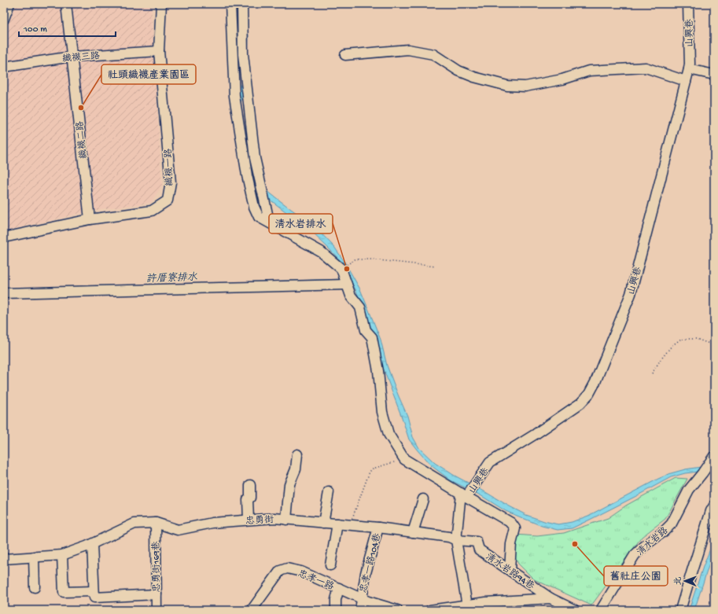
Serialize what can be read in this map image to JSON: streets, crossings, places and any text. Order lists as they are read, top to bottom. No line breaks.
{"streets":{"street":["山興巷","織襪三路","織襪二路","織襪一路","忠勇街","清水岩路","忠孝一路104巷","忠勇街169巷","清水岩路94巷","忠孝一路"]},"crossings":[["織襪三路","織襪二路"],["織襪三路","織襪一路"],["織襪二路","織襪一路"],["忠勇街","忠孝一路104巷"],["忠勇街","忠勇街169巷"],["忠勇街","清水岩路94巷"],["忠孝一路104巷","忠孝一路"]],"water":["許厝寮排水"],"places":["社頭織襪產業園區","清水岩排水","舊社庄公園"],"scale_bar":"100 m","north":"left"}
